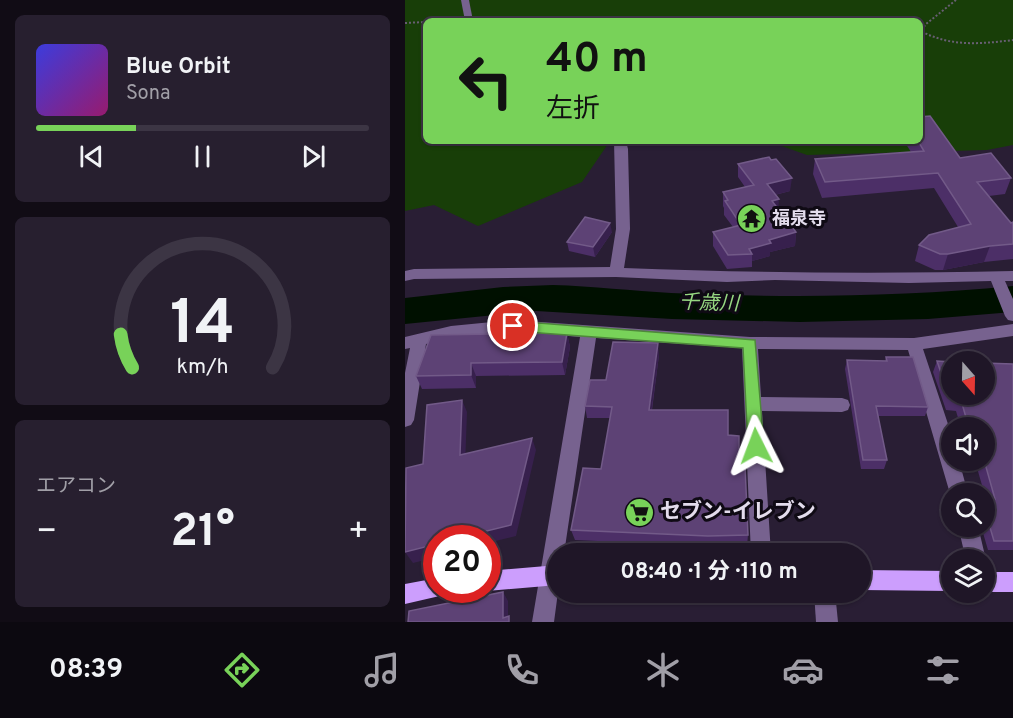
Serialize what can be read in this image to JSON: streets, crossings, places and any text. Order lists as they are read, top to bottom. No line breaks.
{"water":["千歳川"],"places":{"temple":["福泉寺"],"supermarket":["セブン-イレブン"]},"north":"bottom","page":{"turn":["40 m","左折"],"song":["Blue Orbit","Sona"],"tile":"エアコン","heat":["−","21°","+"],"limit":"20","trip":"08:40 · 1 分 · 110 m","tabs":"08:39","gauge":["14","km/h"]}}
